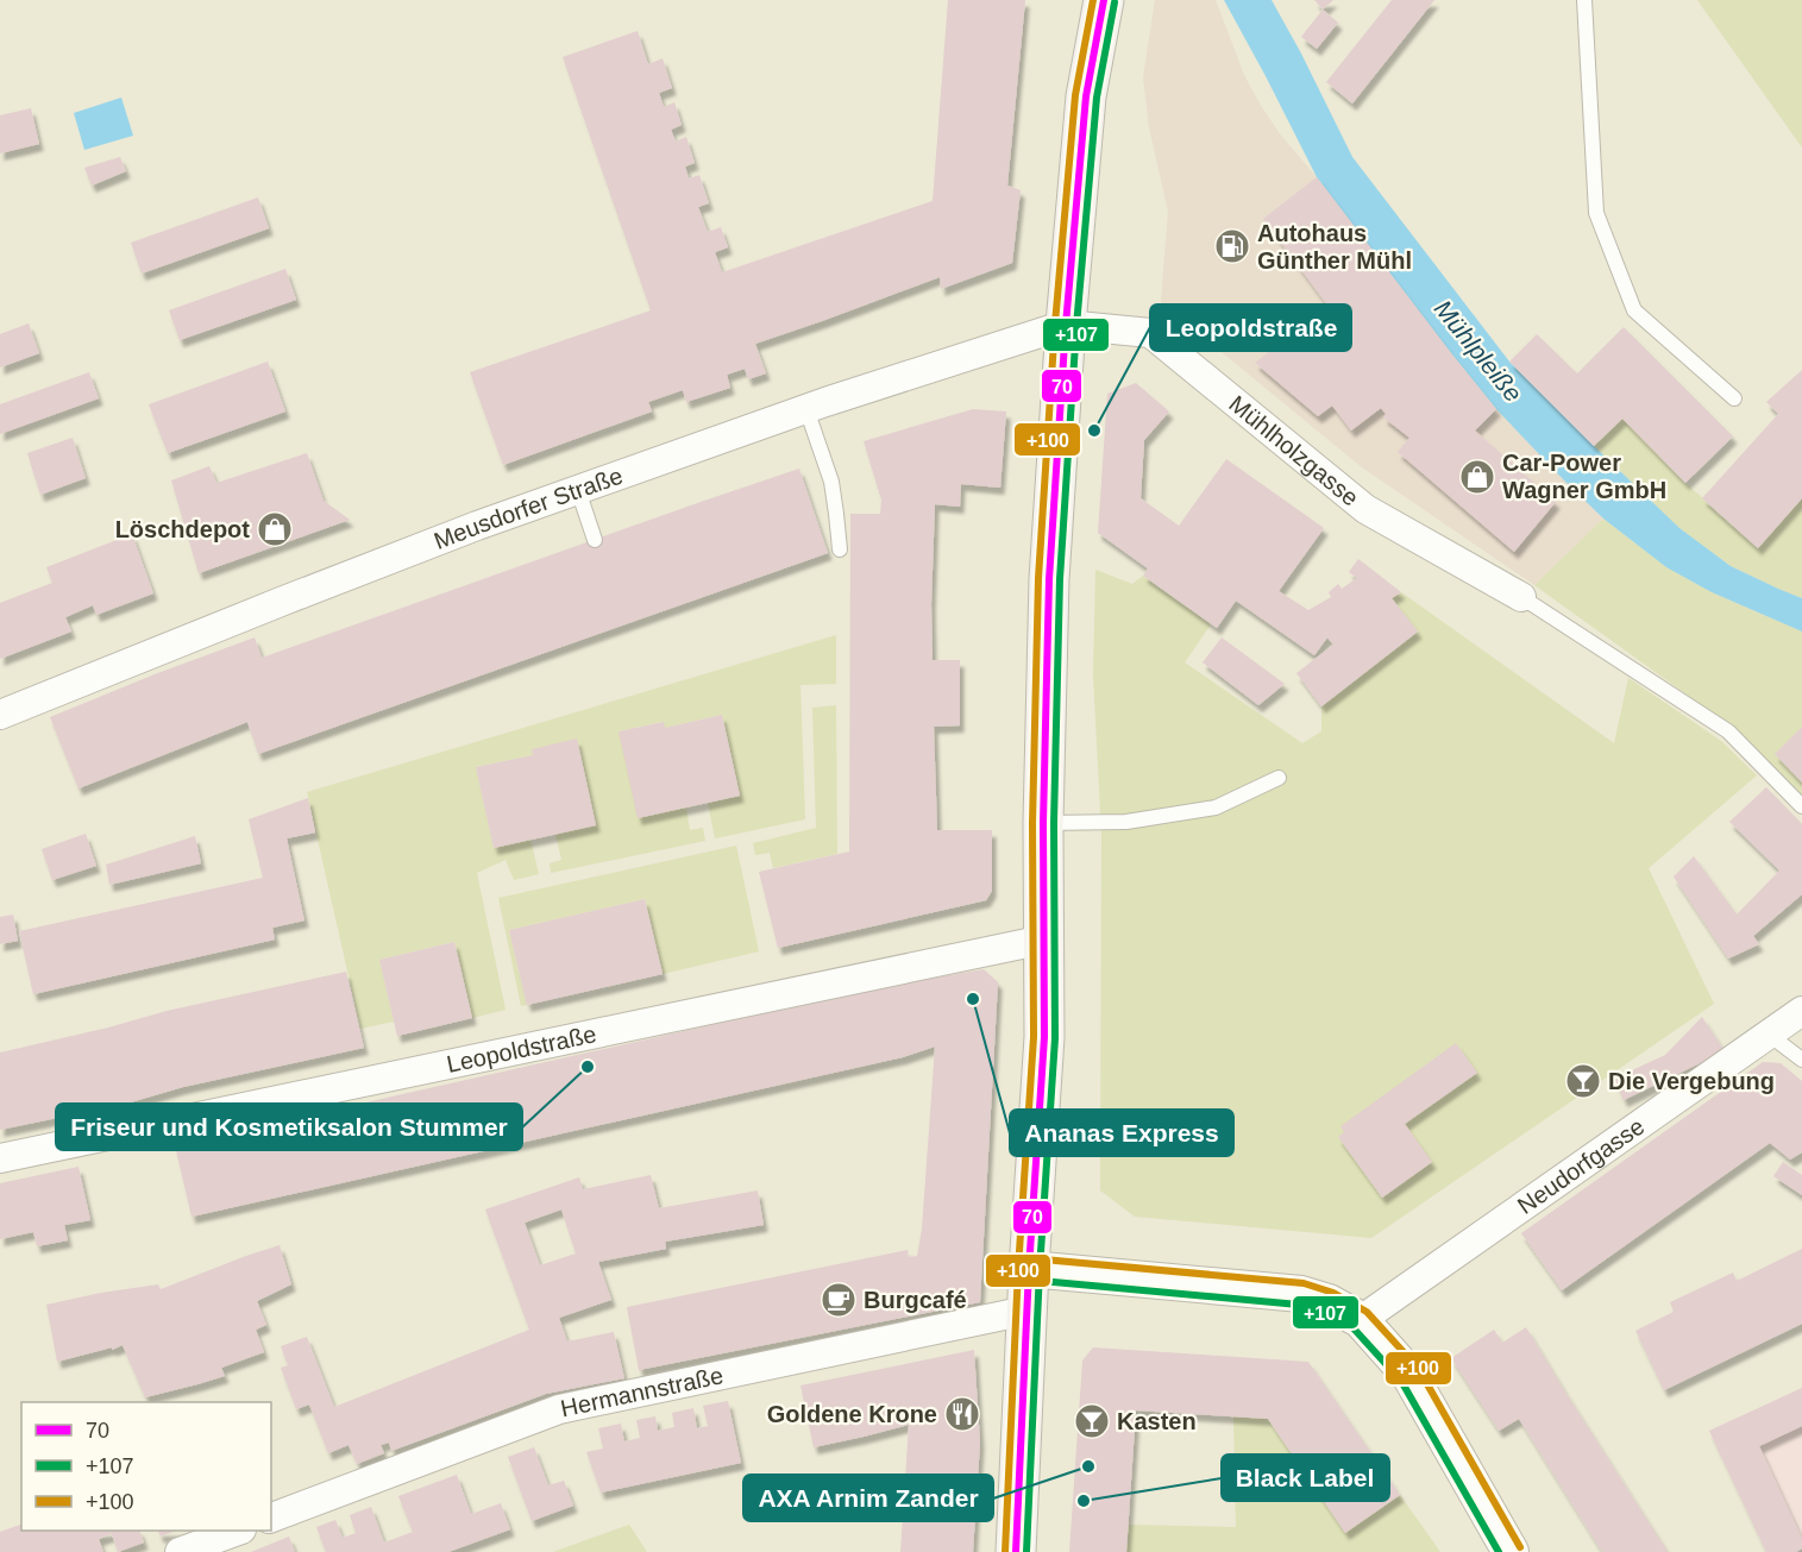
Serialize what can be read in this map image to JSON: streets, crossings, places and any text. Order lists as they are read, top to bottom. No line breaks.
{"streets":{"street":["Mühlholzgasse","Meusdorfer Straße","Leopoldstraße","Neudorfgasse","Hermannstraße"]},"crossings":[["Mühlholzgasse","Meusdorfer Straße"]],"water":["Mühlpleiße"],"places":{"fuel station":["Autohaus Günther Mühl"],"other":["Leopoldstraße","Ananas Express","Friseur und Kosmetiksalon Stummer","AXA Arnim Zander","Black Label"],"shop":["Car-Power Wagner GmbH","Löschdepot"],"bar":["Die Vergebung","Kasten"],"cafe":["Burgcafé"],"restaurant":["Goldene Krone"]},"lines":["transit line 70","transit line +100","transit line +107"],"legend":["70","+107","+100"]}
